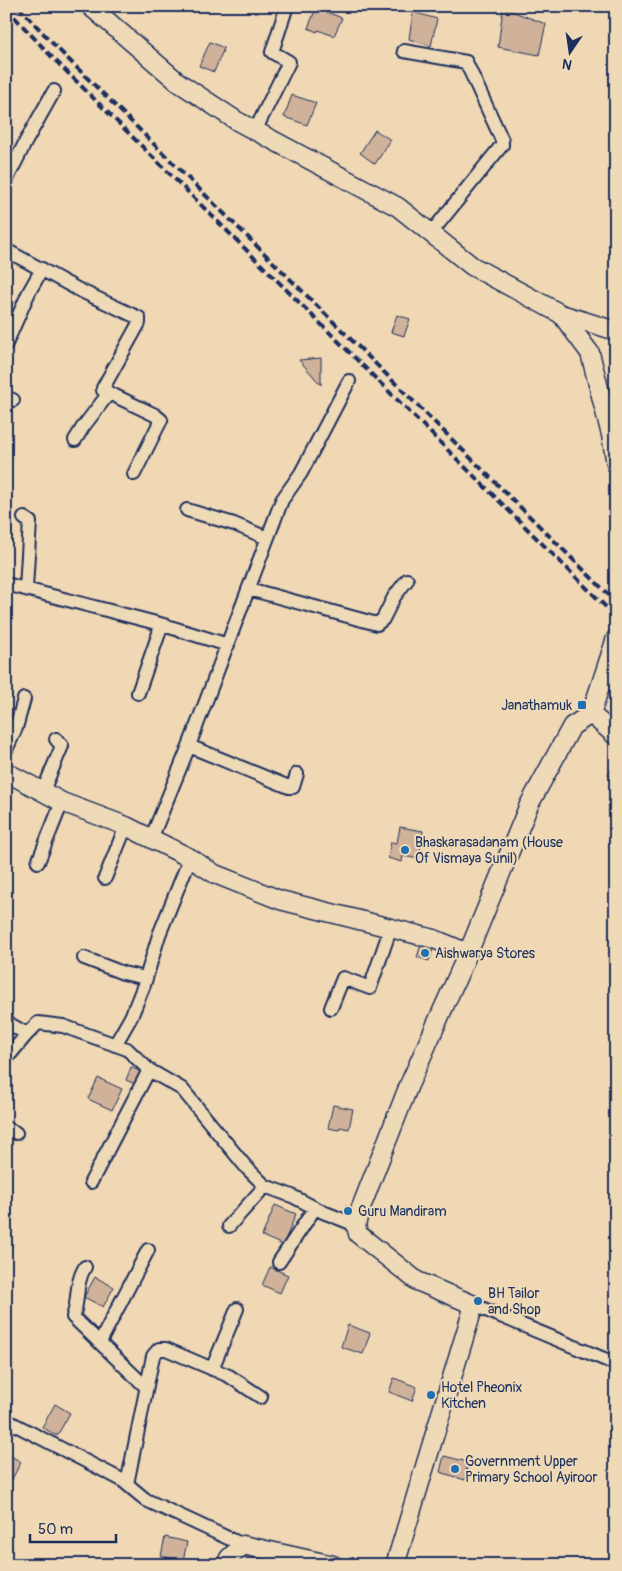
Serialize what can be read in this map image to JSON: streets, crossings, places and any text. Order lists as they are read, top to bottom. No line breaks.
{"places":{"transit":["Janathamuk"],"other":["Bhaskarasadanam (House Of Vismaya Sunil)","Aishwarya Stores","Guru Mandiram","BH Tailor and Shop","Hotel Pheonix Kitchen","Government Upper Primary School Ayiroor"]},"scale_bar":"50 m","north":"bottom"}
